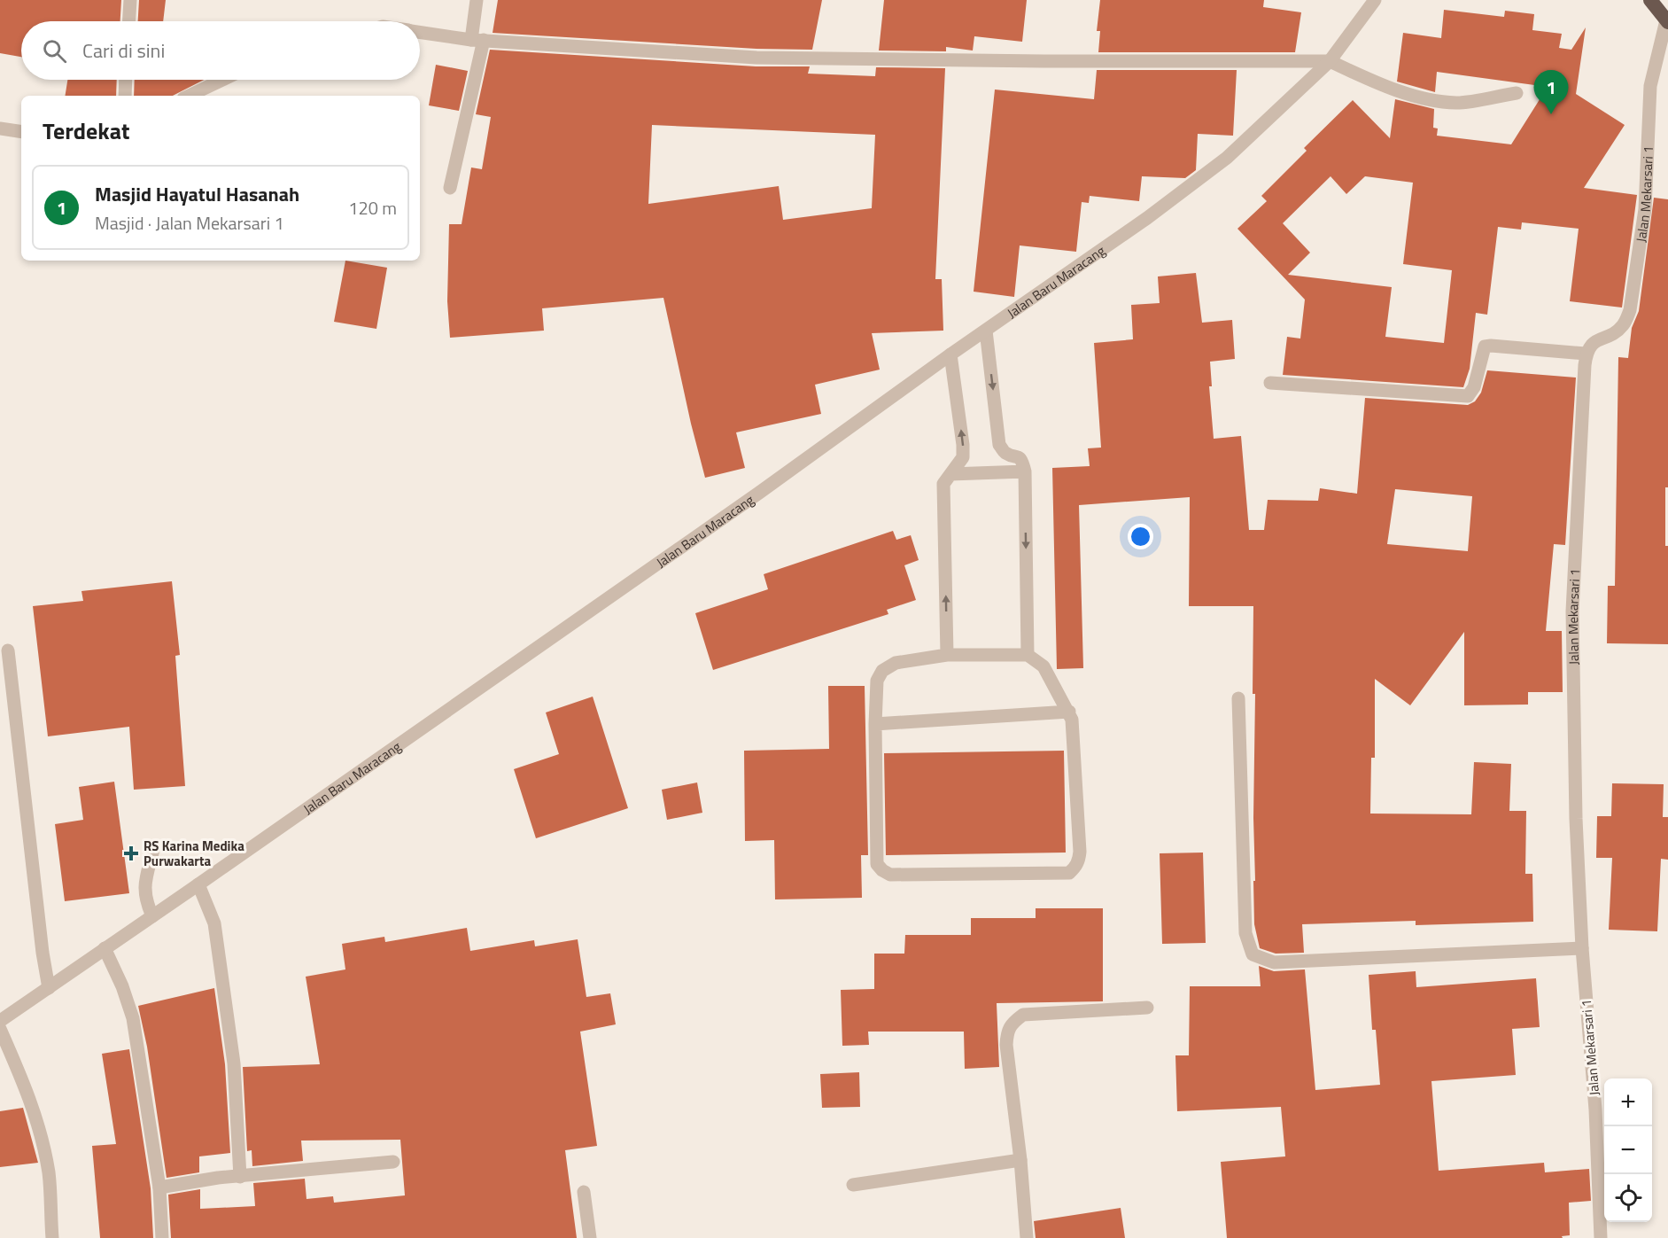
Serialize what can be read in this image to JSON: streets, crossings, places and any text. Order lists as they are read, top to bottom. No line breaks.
{"streets":{"street":["Jalan Mekarsari 1","Jalan Baru Maracang"]},"places":{"health":["RS Karina Medika Purwakarta"]},"page":{"search":"Cari di sini","pins":"1","heading":"Terdekat","list":[{"mark":"1","name":"Masjid Hayatul Hasanah","note":"Masjid · Jalan Mekarsari 1","value":"120 m"}],"map_buttons":["+","−"]}}
